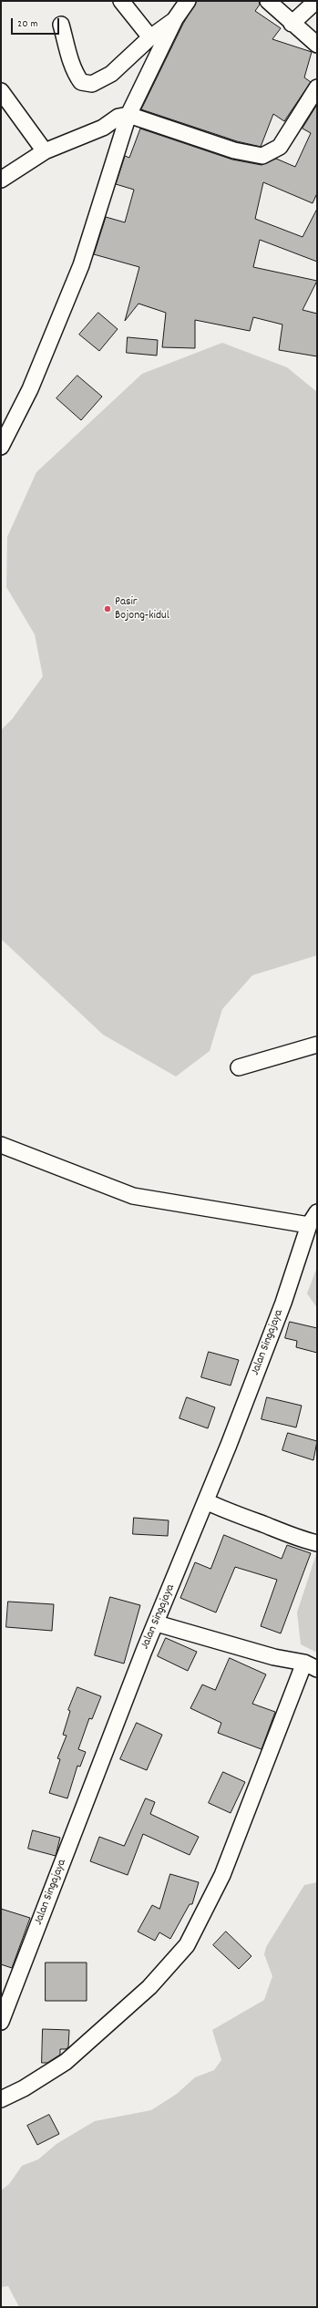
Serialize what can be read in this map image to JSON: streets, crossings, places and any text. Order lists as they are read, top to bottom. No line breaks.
{"streets":{"street":["Jalan Singajaya"]},"places":["Pasir Bojong-kidul"],"scale_bar":"20 m"}
